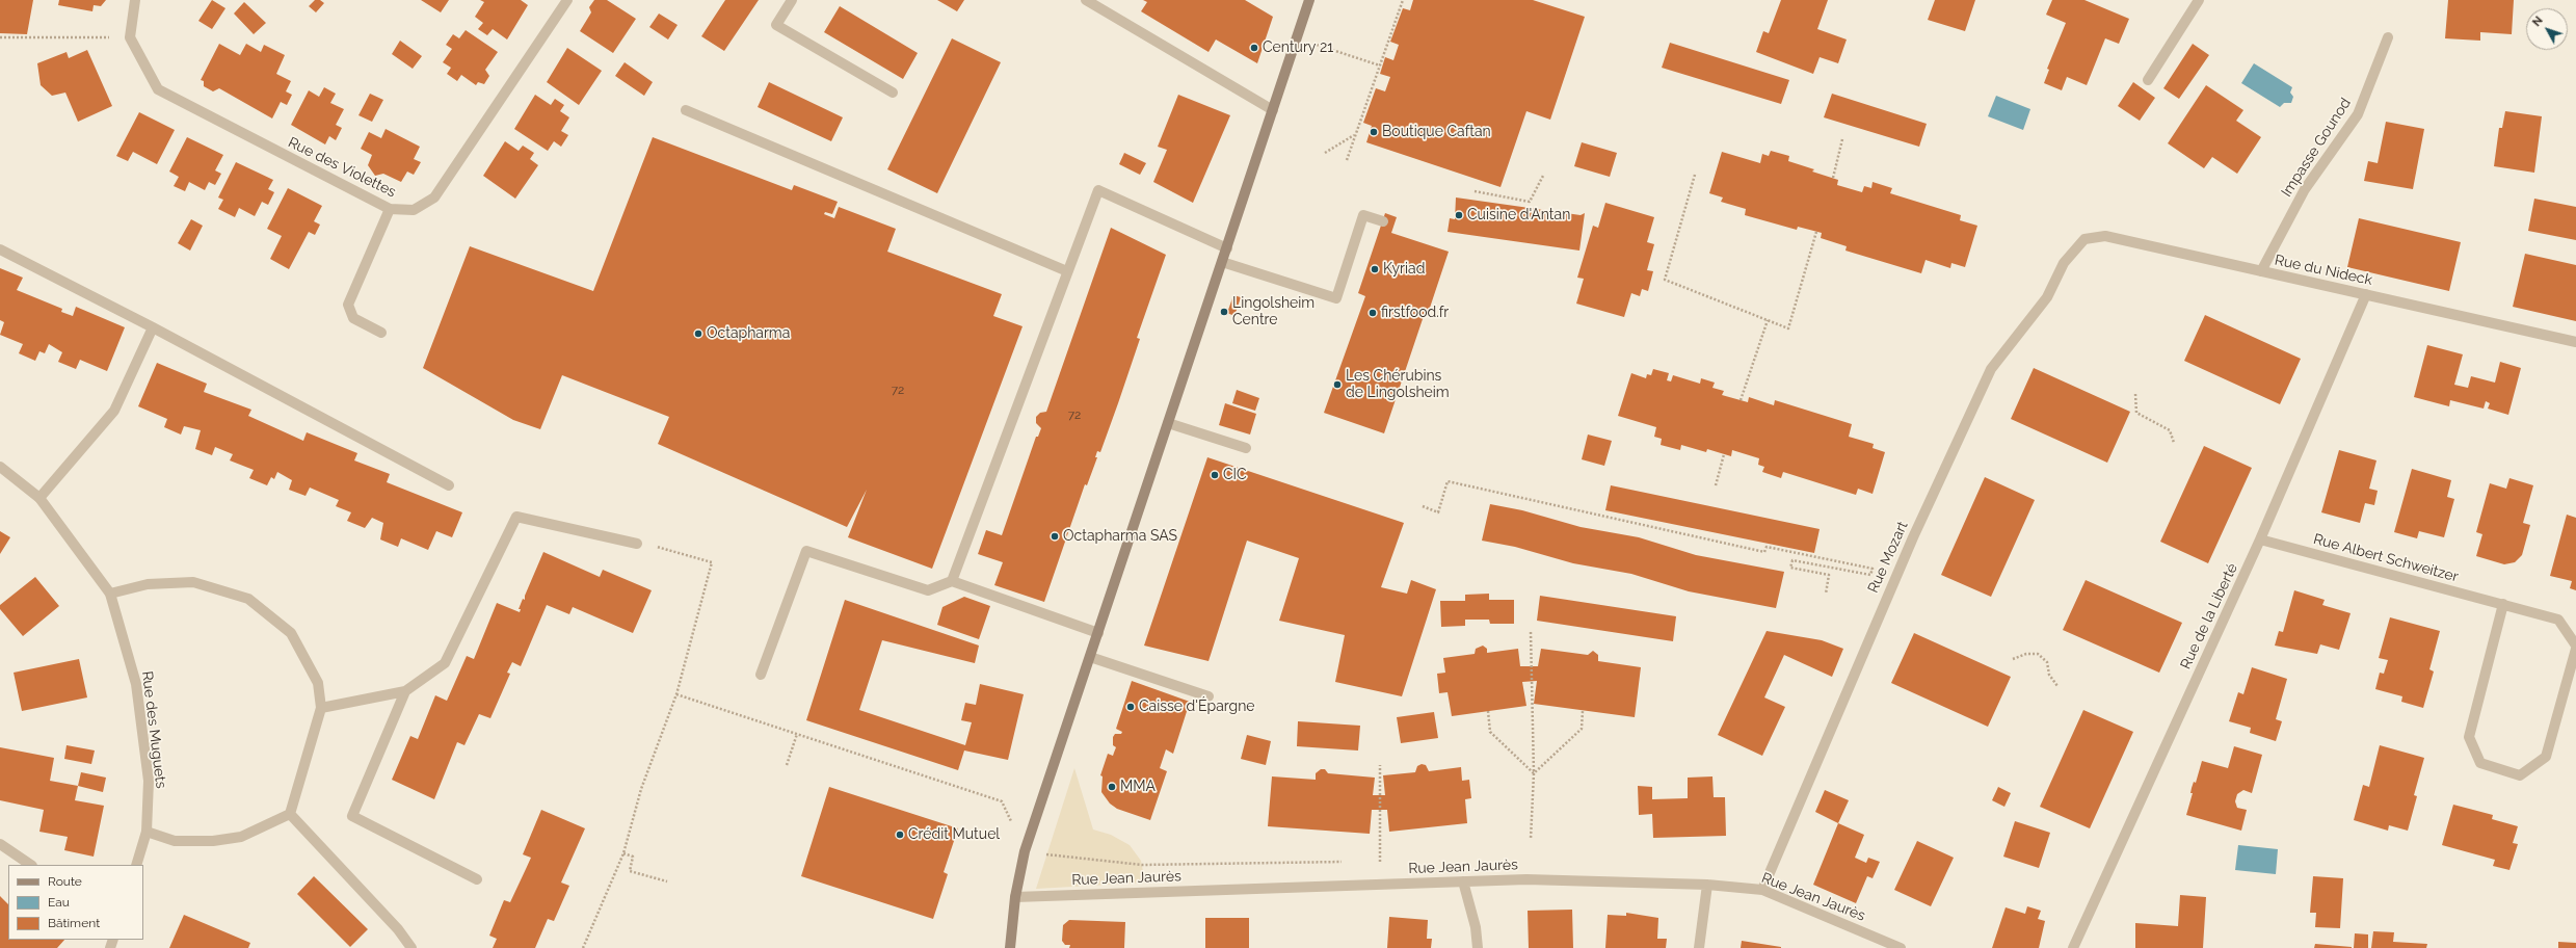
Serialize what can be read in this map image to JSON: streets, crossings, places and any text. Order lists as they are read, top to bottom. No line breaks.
{"streets":{"street":["Impasse Gounod","Rue des Violettes","Rue du Nideck","Rue Mozart","Rue Albert Schweitzer","Rue de la Liberté","Rue des Muguets","Rue Jean Jaurès"]},"crossings":[["Impasse Gounod","Rue du Nideck"],["Rue du Nideck","Rue Mozart"],["Rue du Nideck","Rue de la Liberté"],["Rue Mozart","Rue Jean Jaurès"],["Rue Albert Schweitzer","Rue de la Liberté"]],"places":["Century 21","Boutique Caftan","Cuisine d'Antan","Kyriad","Lingolsheim Centre","firstfood.fr","Octapharma","Les Chérubins de Lingolsheim","CIC","Octapharma SAS","Caisse d'Épargne","MMA","Crédit Mutuel"],"house_numbers":["72","72"],"legend":["Route","Eau","Bâtiment"],"north":"top left"}
